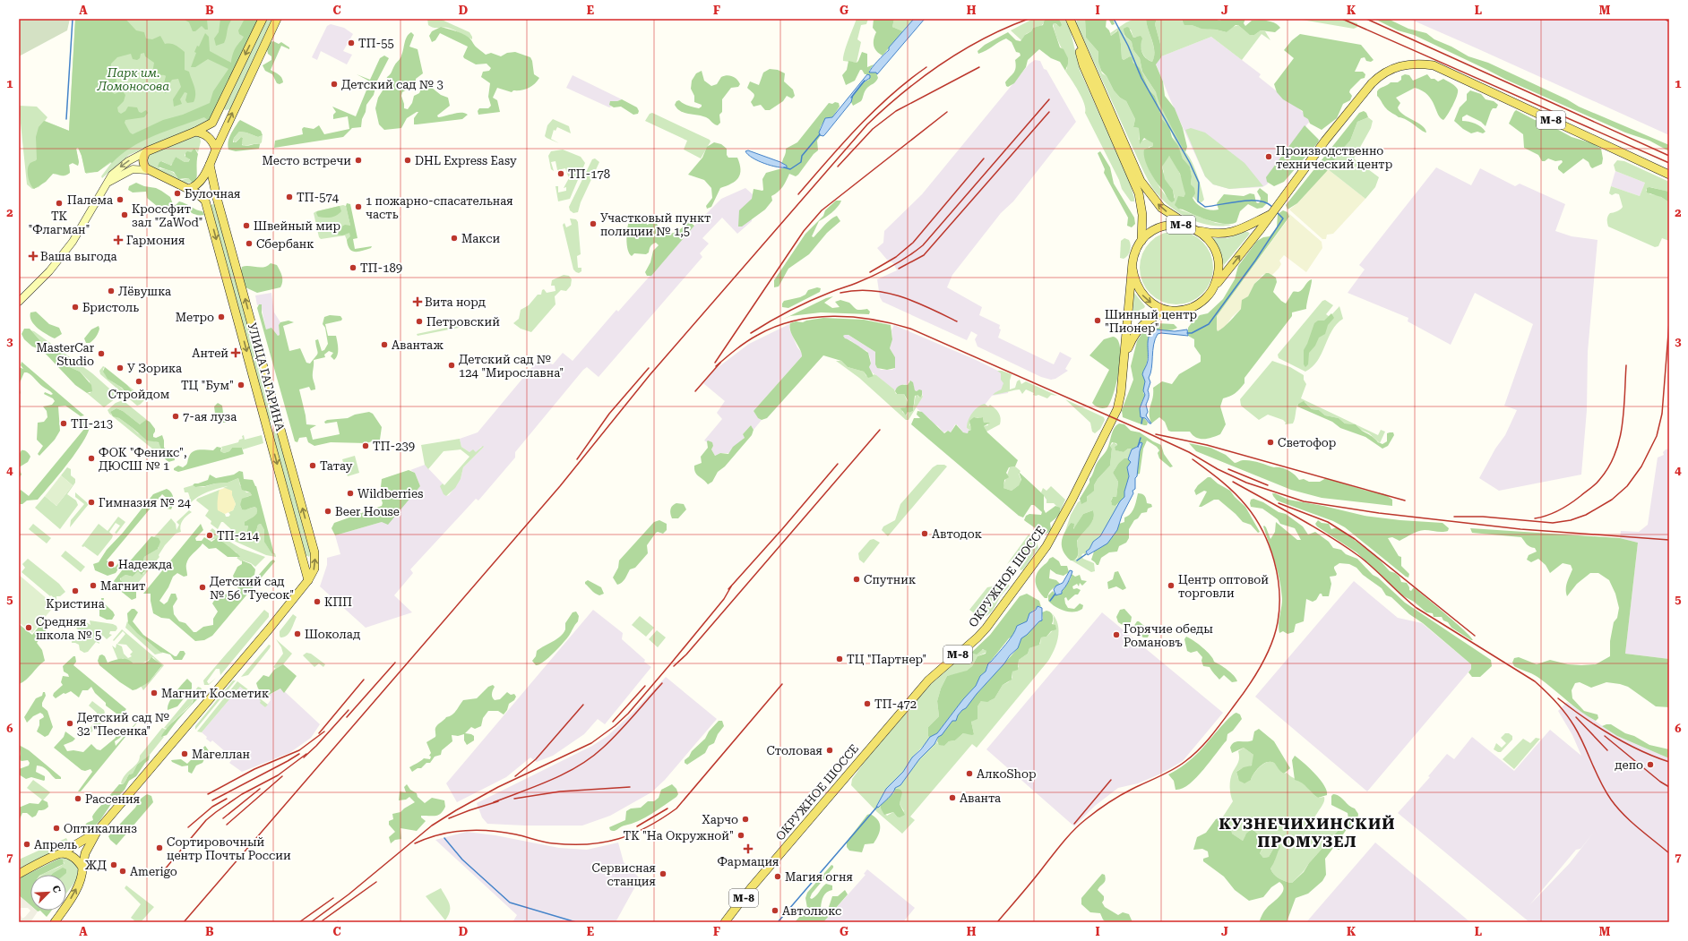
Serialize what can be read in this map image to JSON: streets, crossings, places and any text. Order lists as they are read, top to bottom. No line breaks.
{"streets":{"main road":["М-8","УЛИЦА ГАГАРИНА","ОКРУЖНОЕ ШОССЕ"]},"crossings":[["М-8","ОКРУЖНОЕ ШОССЕ"]],"districts":["КУЗНЕЧИХИНСКИЙ ПРОМУЗЕЛ"],"parks":["Парк им. Ломоносова"],"places":{"other":["ТП-55","Детский сад № 3","Производственно технический центр","Место встречи","DHL Express Easy","ТП-178","Булочная","ТП-574","Палема","ТК \"Флагман\"","1 пожарно-спасательная часть","Кроссфит зал \"ZaWod\"","Участковый пункт полиции № 1,5","Швейный мир","Макси","Сбербанк","ТП-189","Лёвушка","Бристоль","Метро","Шинный центр \"Пионер\"","Петровский","Авантаж","MasterCar Studio","Детский сад № 124 \"Мирославна\"","У Зорика","Стройдом","ТЦ \"Бум\"","7-ая луза","ТП-213","Светофор","ТП-239","ФОК \"Феникс\", ДЮСШ № 1","Татау","Wildberries","Гимназия № 24","Beer House","Автодок","ТП-214","Надежда","Спутник","Магнит","Центр оптовой торговли","Детский сад № 56 \"Туесок\"","Кристина","КПП","Средняя школа № 5","Шоколад","Горячие обеды Романовъ","ТЦ \"Партнер\"","Магнит Косметик","ТП-472","Детский сад № 32 \"Песенка\"","Столовая","Магеллан","депо","АлкоShop","Аванта","Рассения","Харчо","Оптикалинз","ТК \"На Окружной\"","Апрель","Сортировочный центр Почты России","ЖД","Amerigo","Сервисная станция","Магия огня","Автолюкс"],"health":["Гармония","Ваша выгода","Вита норд","Антей","Фармация"]},"north":"top right","grid":{"columns":["A","B","C","D","E","F","G","H","I","J","K","L","M"],"rows":["1","2","3","4","5","6","7"]}}
